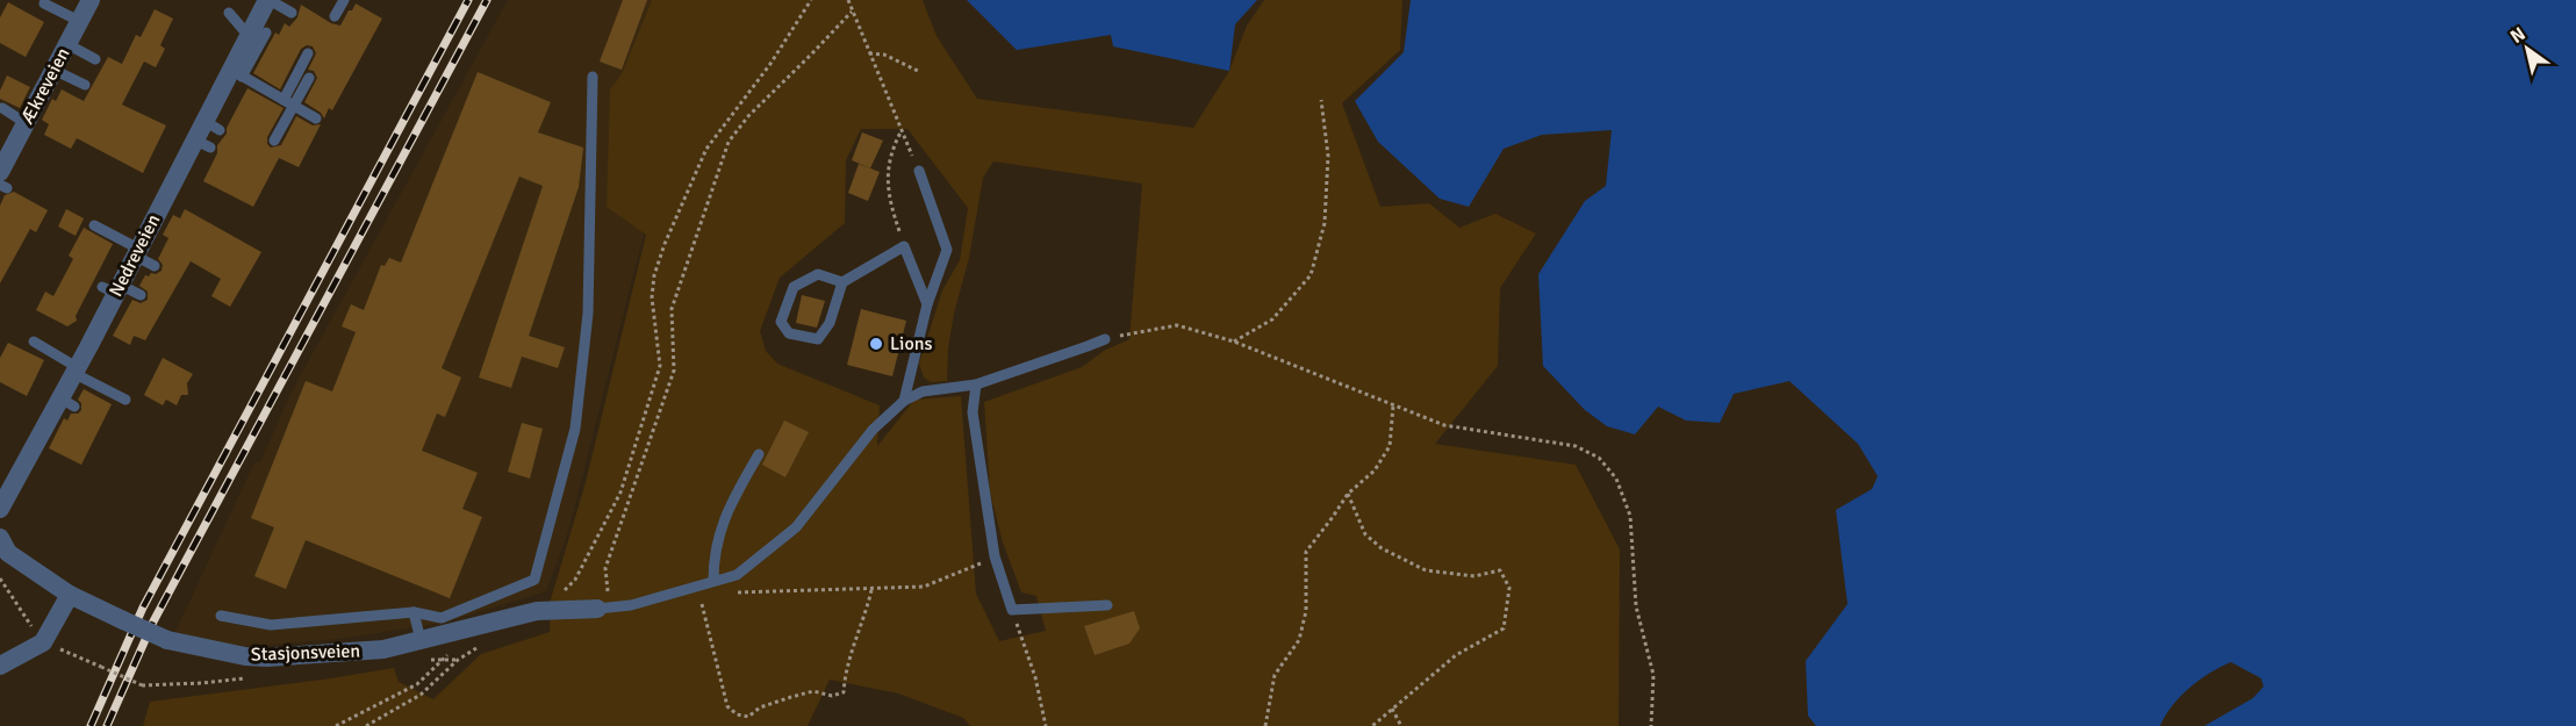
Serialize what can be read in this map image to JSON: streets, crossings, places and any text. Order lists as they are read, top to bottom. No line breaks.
{"streets":{"street":["Ækreveien","Nedreveien","Stasjonsveien"]},"places":["Lions"],"north":"top left"}
